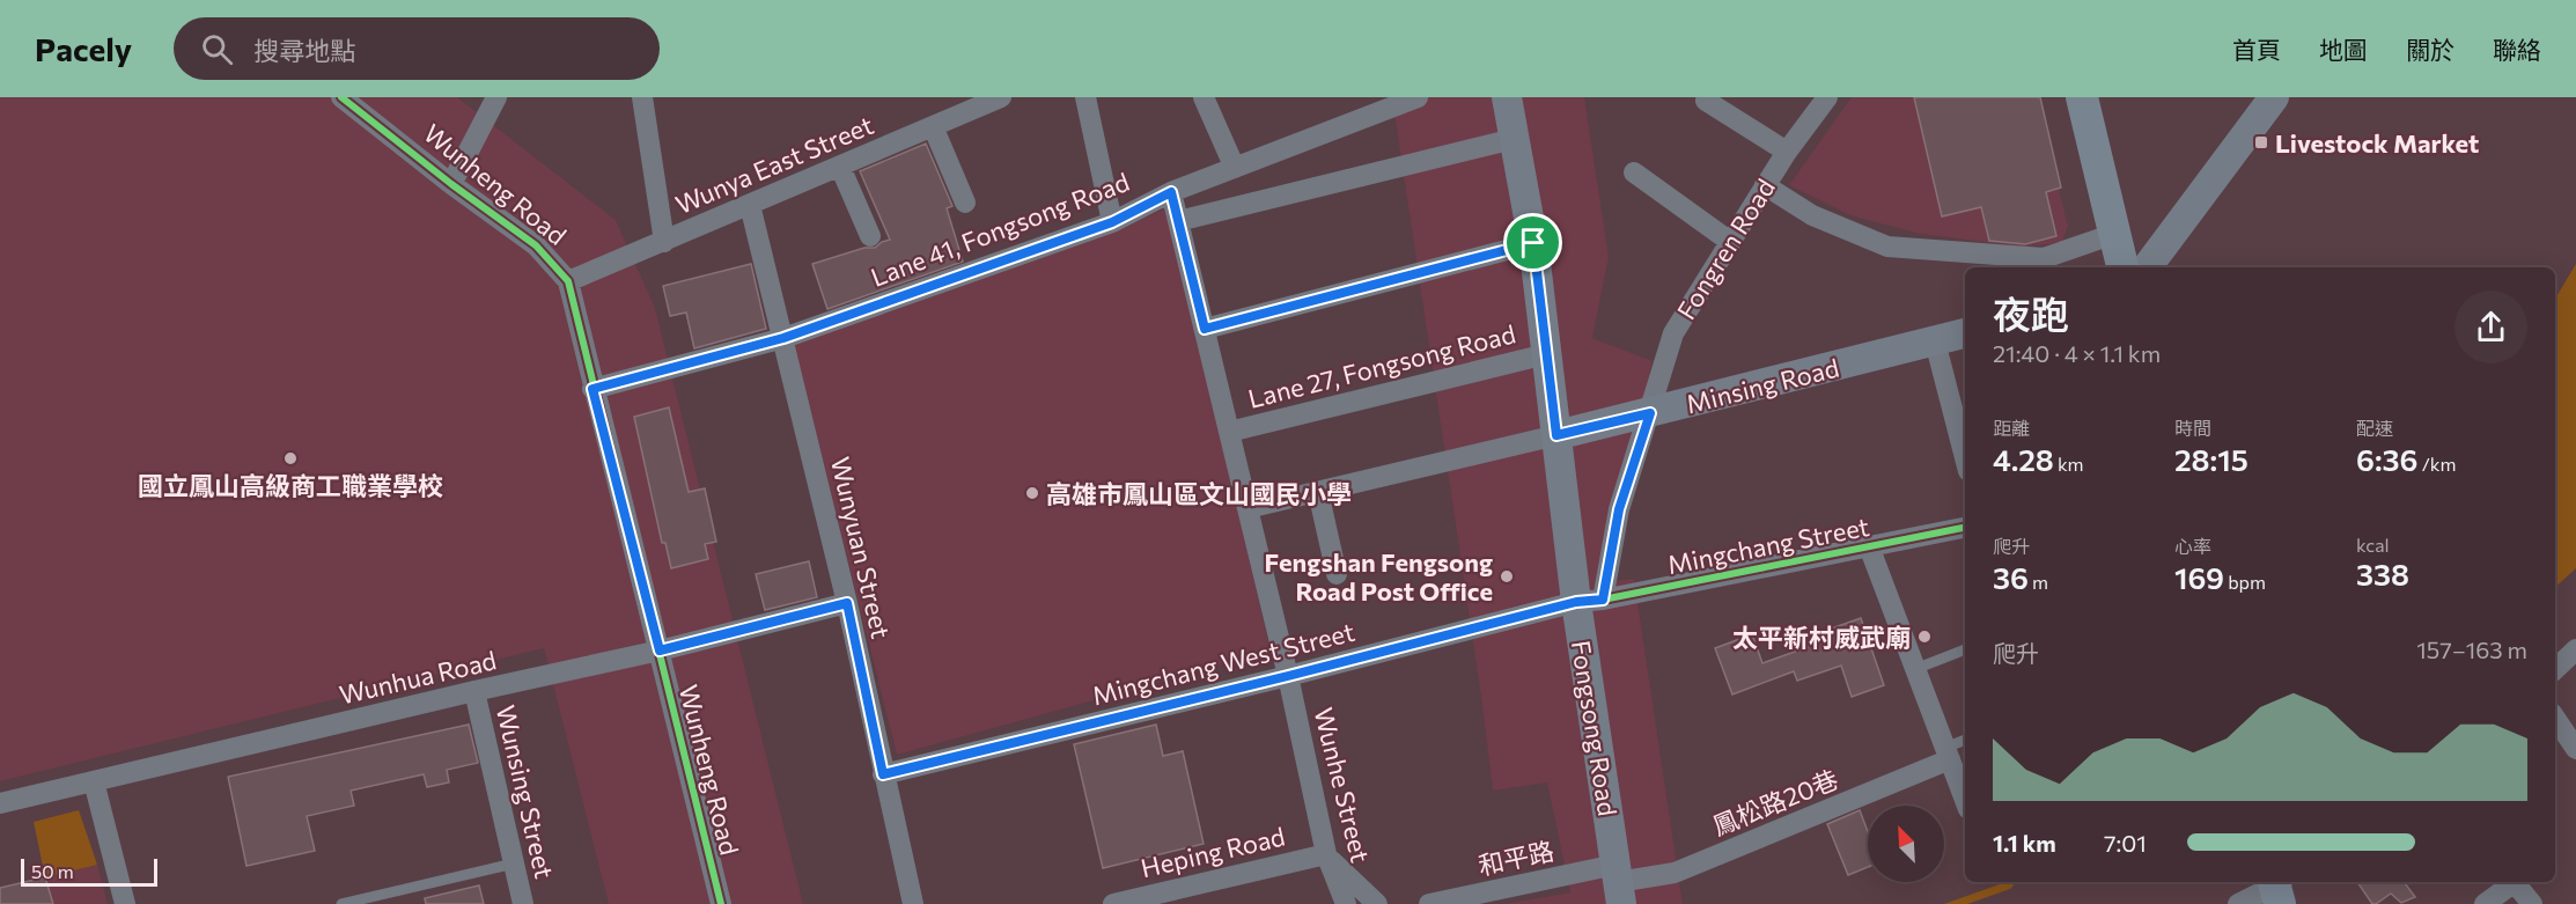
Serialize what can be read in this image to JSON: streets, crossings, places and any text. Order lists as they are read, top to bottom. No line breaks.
{"streets":{"street":["Wunya East Street","Wunheng Road","Lane 41, Fongsong Road","Fongren Road","Lane 27, Fongsong Road","Minsing Road","Mingchang Street","Wunyuan Street","Mingchang West Street","Wunhua Road","Fongsong Road","Wunhe Street","Wunsing Street","鳳松路20巷","Heping Road","和平路"]},"crossings":[["Wunya East Street","Wunheng Road"],["Wunya East Street","Wunyuan Street"],["Wunheng Road","Lane 41, Fongsong Road"],["Wunheng Road","Wunhua Road"],["Lane 41, Fongsong Road","Wunyuan Street"],["Lane 41, Fongsong Road","Wunhe Street"],["Fongren Road","Minsing Road"],["Fongren Road","Mingchang Street"],["Fongren Road","Mingchang West Street"],["Fongren Road","Fongsong Road"],["Lane 27, Fongsong Road","Fongsong Road"],["Lane 27, Fongsong Road","Wunhe Street"],["Minsing Road","Fongsong Road"],["Mingchang Street","Mingchang West Street"],["Mingchang Street","Fongsong Road"],["Wunyuan Street","Mingchang West Street"],["Wunyuan Street","Wunhua Road"],["Mingchang West Street","Fongsong Road"],["Mingchang West Street","Wunhe Street"],["Wunhua Road","Wunsing Street"],["Fongsong Road","鳳松路20巷"],["Fongsong Road","和平路"],["Wunhe Street","Heping Road"],["鳳松路20巷","和平路"]],"places":{"transit":["Livestock Market"],"other":["國立鳳山高級商工職業學校","高雄市鳳山區文山國民小學","Fengshan Fengsong Road Post Office","太平新村威武廟"]},"scale_bar":"50 m","north":"top left","page":{"header":"Pacely","search":"搜尋地點","nav":["首頁","地圖","關於","聯絡"],"heading":["夜跑","21:40 · 4 × 1.1 km"],"stats":[["距離","4.28 km"],["時間","28:15"],["配速","6:36 /km"],["爬升","36 m"],["心率","169 bpm"],["kcal","338"]],"chart":["爬升","157–163 m"],"list":[{"name":"1.1 km","note":"7:01"}],"scale":"50 m"}}
